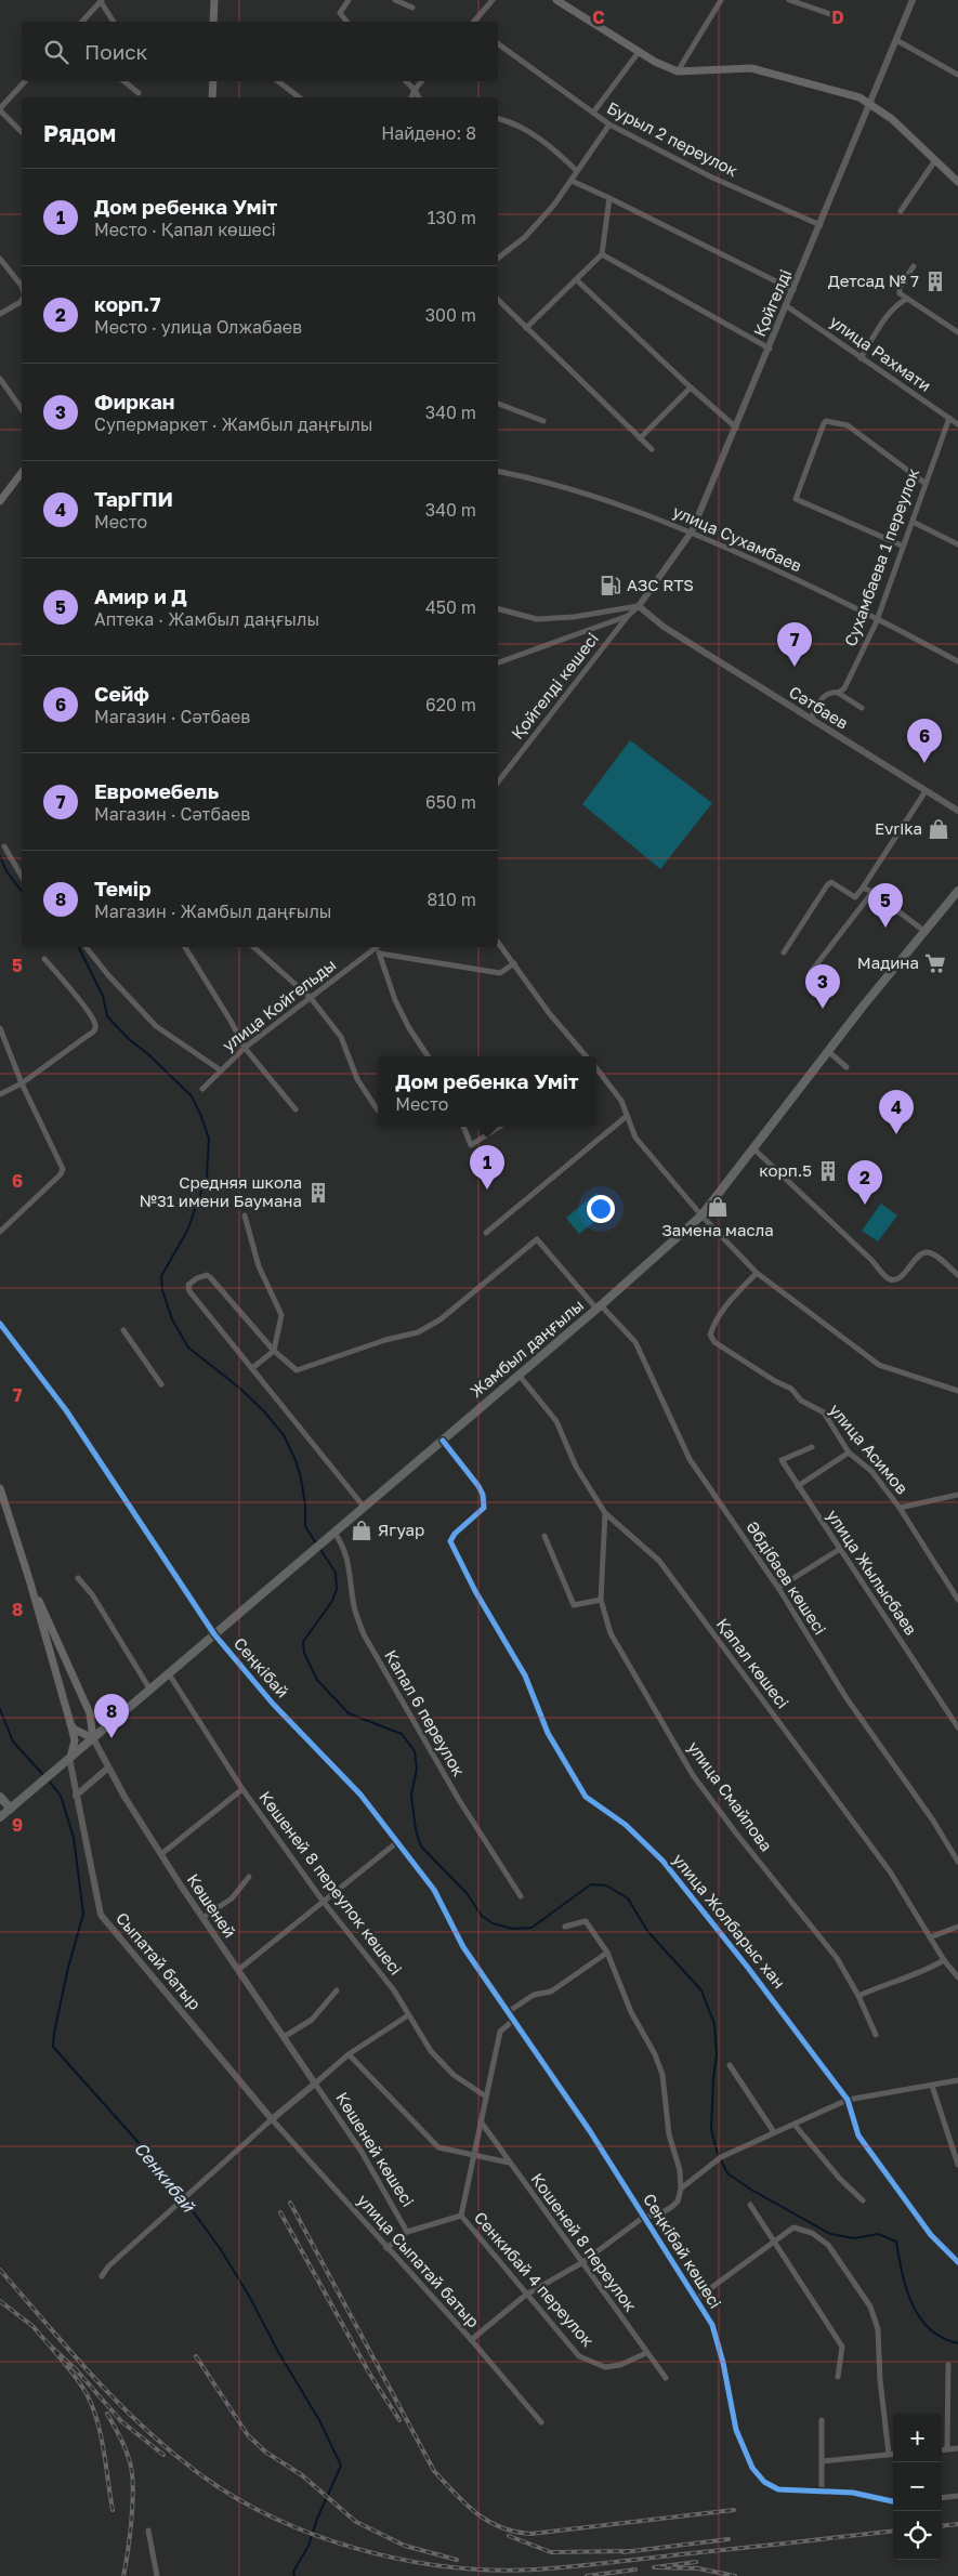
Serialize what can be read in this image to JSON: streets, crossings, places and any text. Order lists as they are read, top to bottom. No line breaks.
{"streets":{"main road":["Жамбыл даңғылы"],"street":["Бурыл 2 переулок","Қойгелді","улица Рахмати","улица Сухамбаев","Сухамбаева 1 переулок","Қойгелді көшесі","Сәтбаев","улица Койгельды","улица Асимов","улица Жылысбаев","Әбдібаев көшесі","Қапал көшесі","Сеңкібай","Капал 6 переулок","улица Смайлова","Көшеней 8 переулок көшесі","Көшеней","улица Жолбарыс хан","Сыпатай батыр","Көшеней көшесі","Кошеней 8 переулок","Сеңкібай көшесі","улица Сыпатай батыр","Сенкибай 4 переулок"]},"crossings":[["Бурыл 2 переулок","Қойгелді"],["Қойгелді","улица Рахмати"],["Қойгелді","улица Сухамбаев"],["Қойгелді","Қойгелді көшесі"],["Қойгелді","Сәтбаев"],["улица Рахмати","Сухамбаева 1 переулок"],["улица Сухамбаев","Сухамбаева 1 переулок"],["Сухамбаева 1 переулок","Сәтбаев"],["Қойгелді көшесі","Сәтбаев"],["Жамбыл даңғылы","Әбдібаев көшесі"],["Жамбыл даңғылы","Қапал көшесі"],["Жамбыл даңғылы","Сеңкібай"],["Жамбыл даңғылы","Капал 6 переулок"],["Жамбыл даңғылы","Көшеней 8 переулок көшесі"],["Жамбыл даңғылы","Көшеней"],["Жамбыл даңғылы","улица Жолбарыс хан"],["Жамбыл даңғылы","Сыпатай батыр"],["Қапал көшесі","улица Смайлова"],["Сеңкібай","Сеңкібай көшесі"],["Сеңкібай","Сенкибай 4 переулок"],["Көшеней 8 переулок көшесі","Сенкибай 4 переулок"],["Көшеней","Көшеней көшесі"],["Сыпатай батыр","улица Сыпатай батыр"],["Көшеней көшесі","Сенкибай 4 переулок"],["Кошеней 8 переулок","Сенкибай 4 переулок"],["Сеңкібай көшесі","Сенкибай 4 переулок"],["улица Сыпатай батыр","Сенкибай 4 переулок"]],"water":["Сенкибай"],"places":{"building":["Детсад № 7","корп.5","Средняя школа №31 имени Баумана"],"fuel station":["АЗС RTS"],"shop":["Evrika","Замена масла","Ягуар"],"supermarket":["Мадина"]},"page":{"search":"Поиск","heading":["Рядом","Найдено: 8"],"list":[{"mark":"1","name":"Дом ребенка Умiт","note":"Место · Қапал көшесі","value":"130 m"},{"mark":"2","name":"корп.7","note":"Место · улица Олжабаев","value":"300 m"},{"mark":"3","name":"Фиркан","note":"Супермаркет · Жамбыл даңғылы","value":"340 m"},{"mark":"4","name":"ТарГПИ","note":"Место","value":"340 m"},{"mark":"5","name":"Амир и Д","note":"Аптека · Жамбыл даңғылы","value":"450 m"},{"mark":"6","name":"Сейф","note":"Магазин · Сәтбаев","value":"620 m"},{"mark":"7","name":"Евромебель","note":"Магазин · Сәтбаев","value":"650 m"},{"mark":"8","name":"Темір","note":"Магазин · Жамбыл даңғылы","value":"810 m"}],"pins":["7","6","5","3","4","1","2","8"],"popup":["Дом ребенка Умiт","Место"],"map_buttons":["+","−"]},"grid":{"columns":["C","D"],"rows":["5","6","7","8","9"]}}
